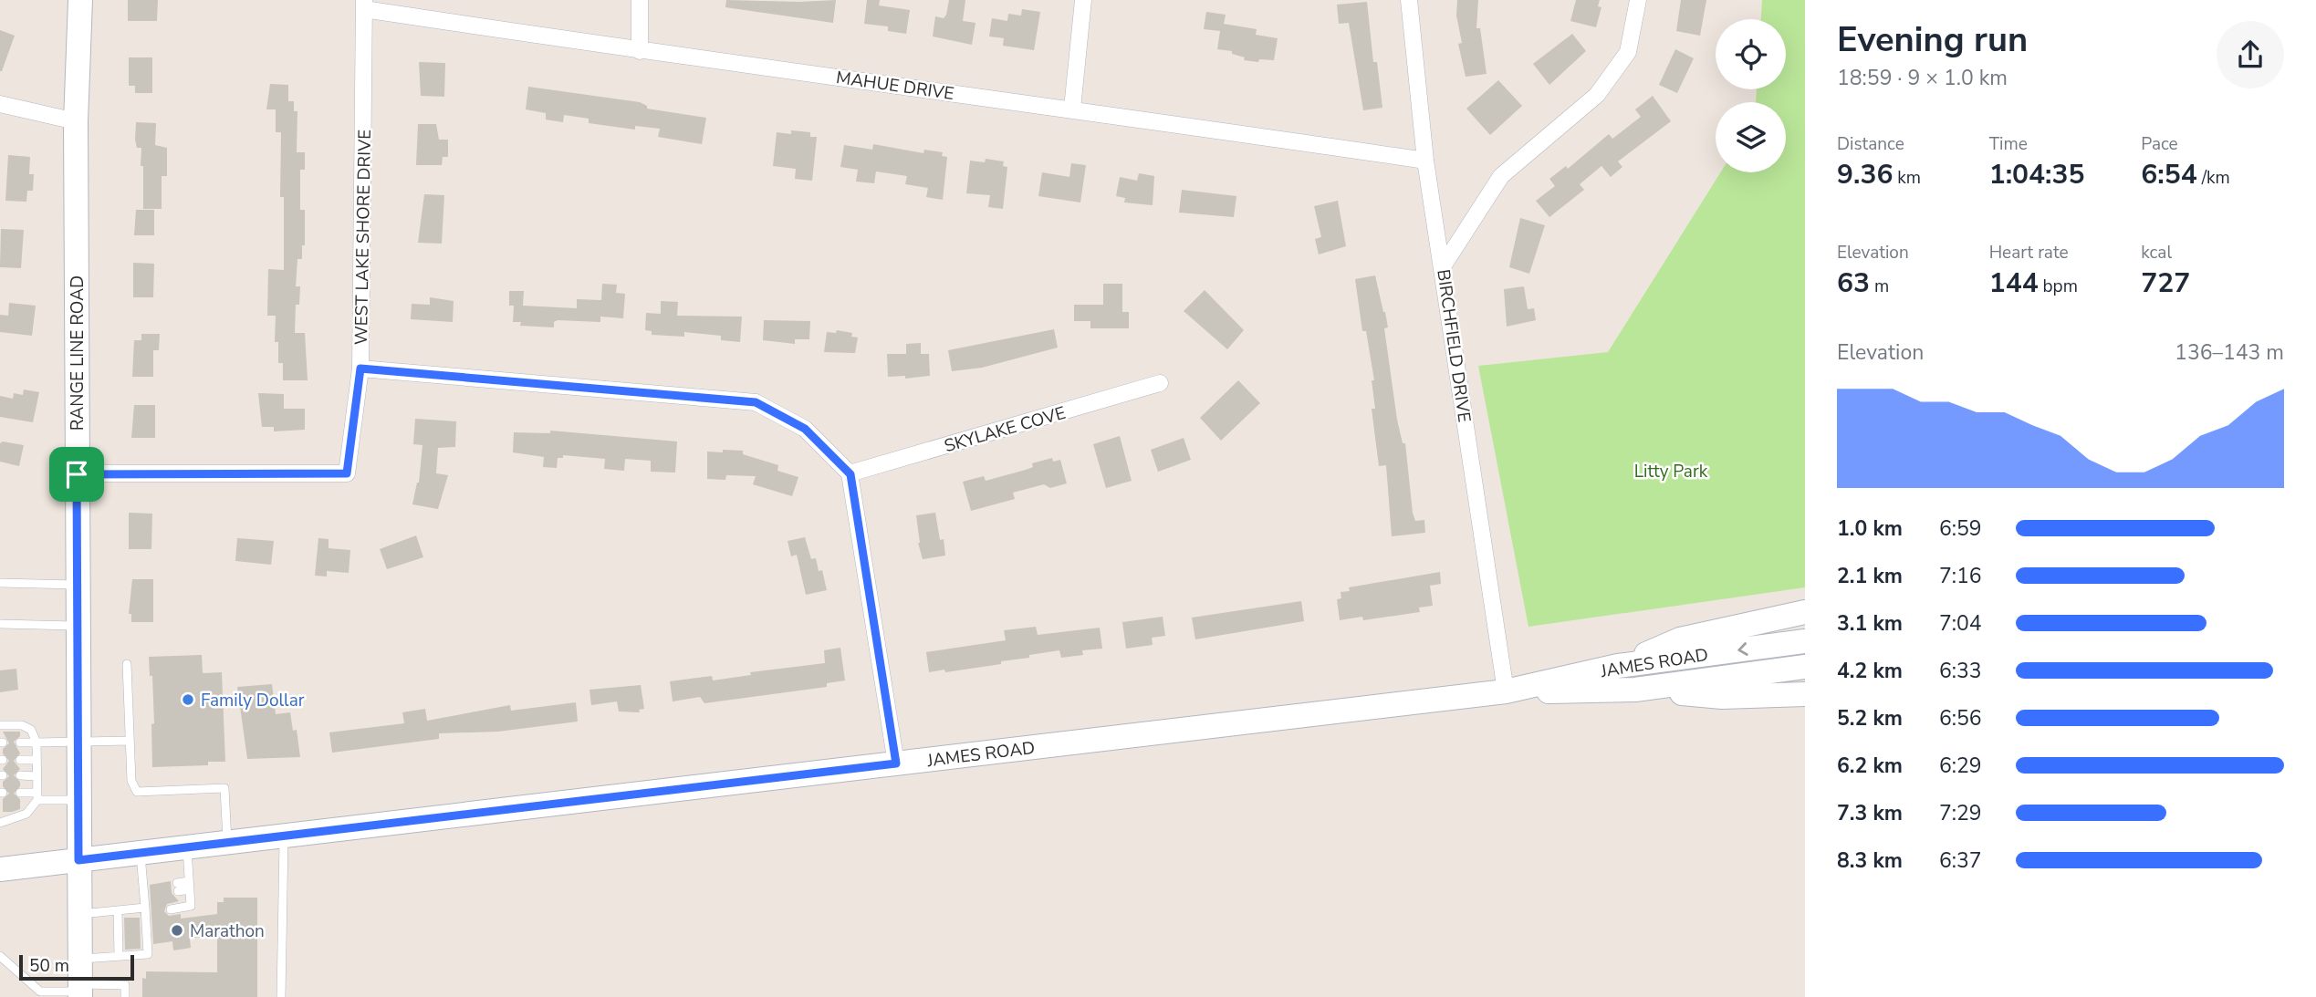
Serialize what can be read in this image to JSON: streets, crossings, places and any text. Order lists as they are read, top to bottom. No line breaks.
{"streets":{"main road":["RANGE LINE ROAD","JAMES ROAD"],"street":["MAHUE DRIVE","WEST LAKE SHORE DRIVE","BIRCHFIELD DRIVE","SKYLAKE COVE"]},"crossings":[["MAHUE DRIVE","WEST LAKE SHORE DRIVE"],["MAHUE DRIVE","BIRCHFIELD DRIVE"],["WEST LAKE SHORE DRIVE","RANGE LINE ROAD"],["BIRCHFIELD DRIVE","JAMES ROAD"],["RANGE LINE ROAD","JAMES ROAD"]],"parks":["Litty Park"],"places":["Family Dollar","Marathon"],"scale_bar":"50 m","page":{"heading":["Evening run","18:59 · 9 × 1.0 km"],"stats":[["Distance","9.36 km"],["Time","1:04:35"],["Pace","6:54 /km"],["Elevation","63 m"],["Heart rate","144 bpm"],["kcal","727"]],"chart":["Elevation","136–143 m"],"list":[{"name":"1.0 km","note":"6:59"},{"name":"2.1 km","note":"7:16"},{"name":"3.1 km","note":"7:04"},{"name":"4.2 km","note":"6:33"},{"name":"5.2 km","note":"6:56"},{"name":"6.2 km","note":"6:29"},{"name":"7.3 km","note":"7:29"},{"name":"8.3 km","note":"6:37"}],"scale":"50 m"}}
